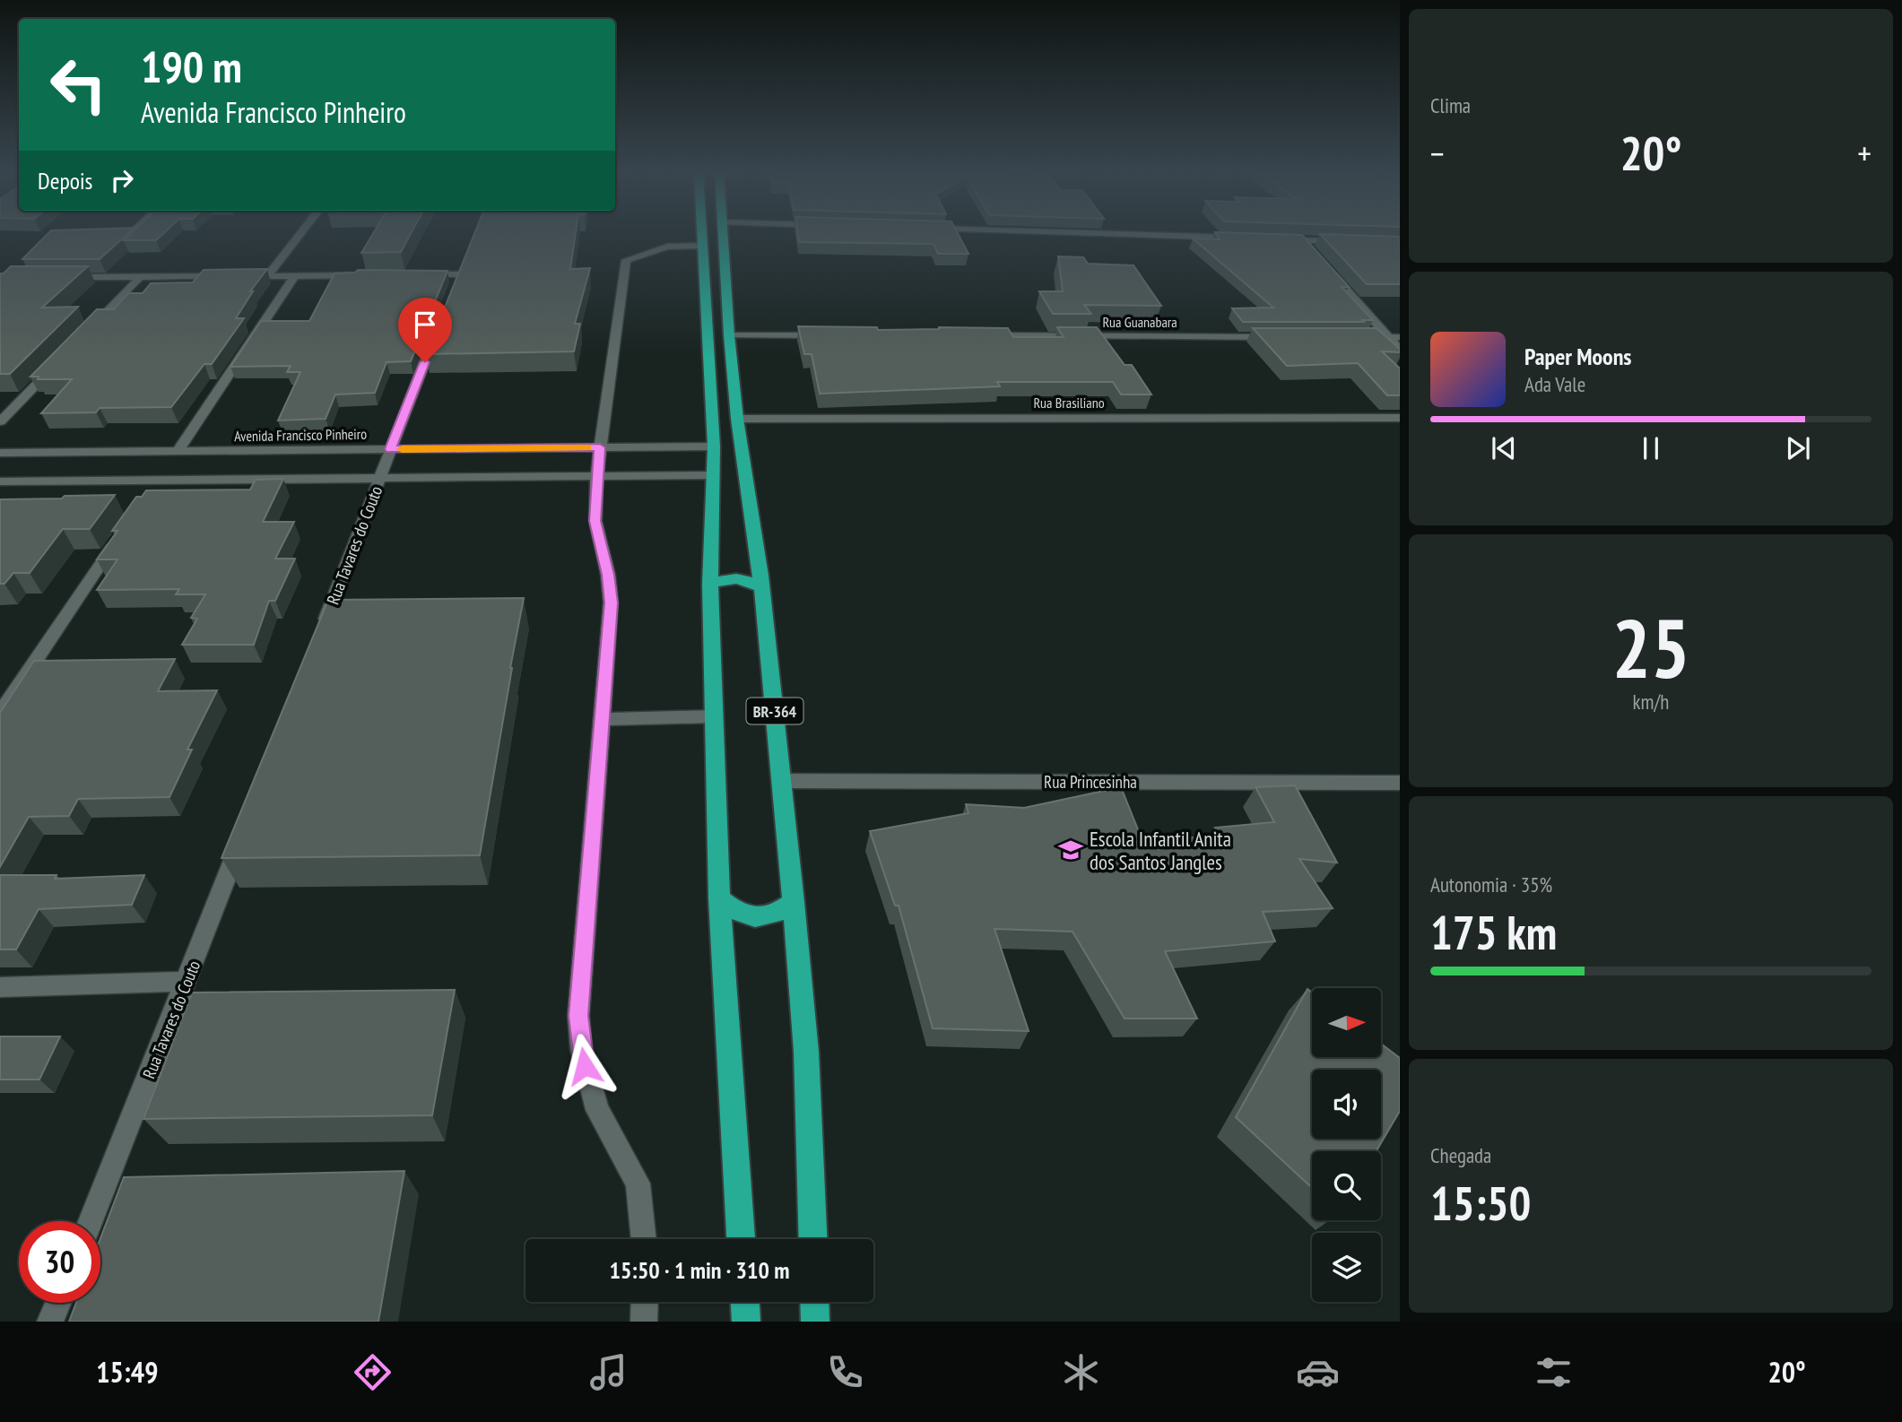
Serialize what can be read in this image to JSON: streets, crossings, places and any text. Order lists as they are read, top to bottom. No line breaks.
{"streets":{"highway":["BR-364"],"street":["Rua Guanabara","Rua Brasiliano","Avenida Francisco Pinheiro","Rua Tavares do Couto","Rua Princesinha"]},"crossings":[["Rua Brasiliano","BR-364"],["Avenida Francisco Pinheiro","Rua Tavares do Couto"],["BR-364","Rua Princesinha"]],"places":{"school or university":["Escola Infantil Anita dos Santos Jangles"]},"north":"right","page":{"tile":["Clima",["25","km/h"],["Autonomia · 35%","175 km"],["Chegada","15:50"]],"turn":["190 m","Avenida Francisco Pinheiro"],"heat":["−","20°","+"],"then":"Depois","song":["Paper Moons","Ada Vale"],"limit":"30","trip":"15:50 · 1 min · 310 m","tabs":["15:49","20°"]}}
